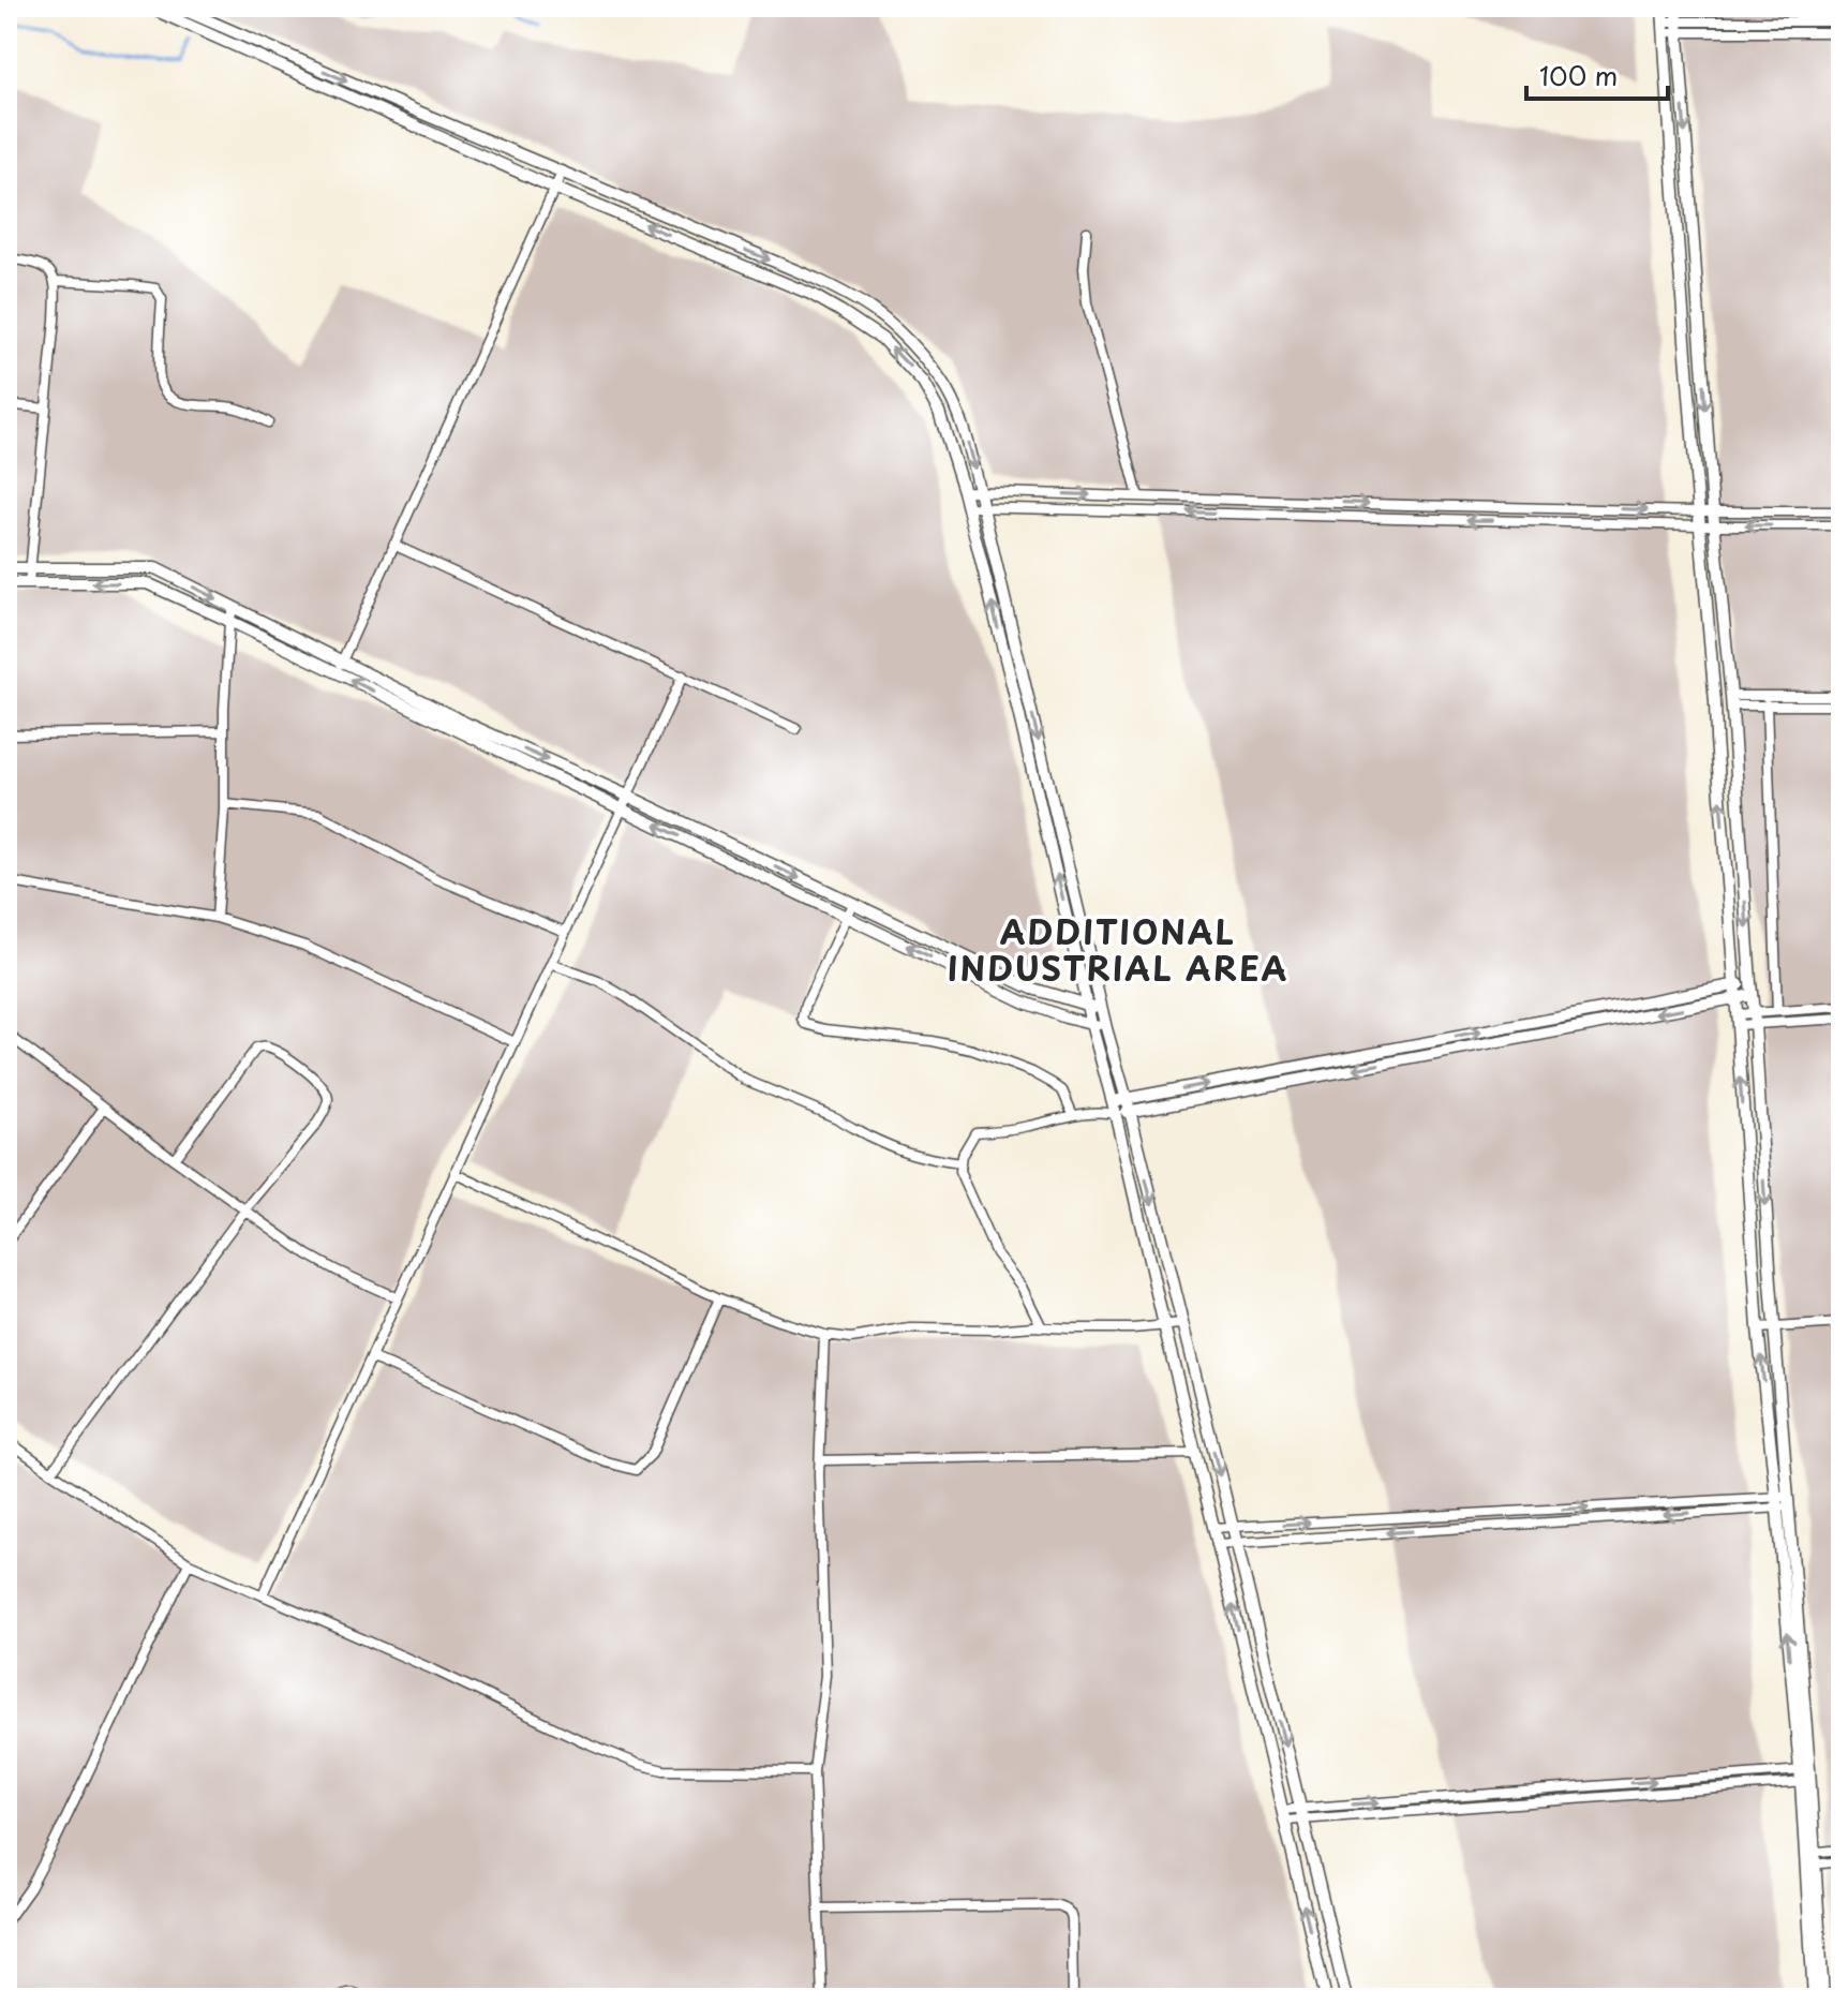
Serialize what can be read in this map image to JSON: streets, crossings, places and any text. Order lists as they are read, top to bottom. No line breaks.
{"districts":["ADDITIONAL INDUSTRIAL AREA"],"scale_bar":"100 m"}
